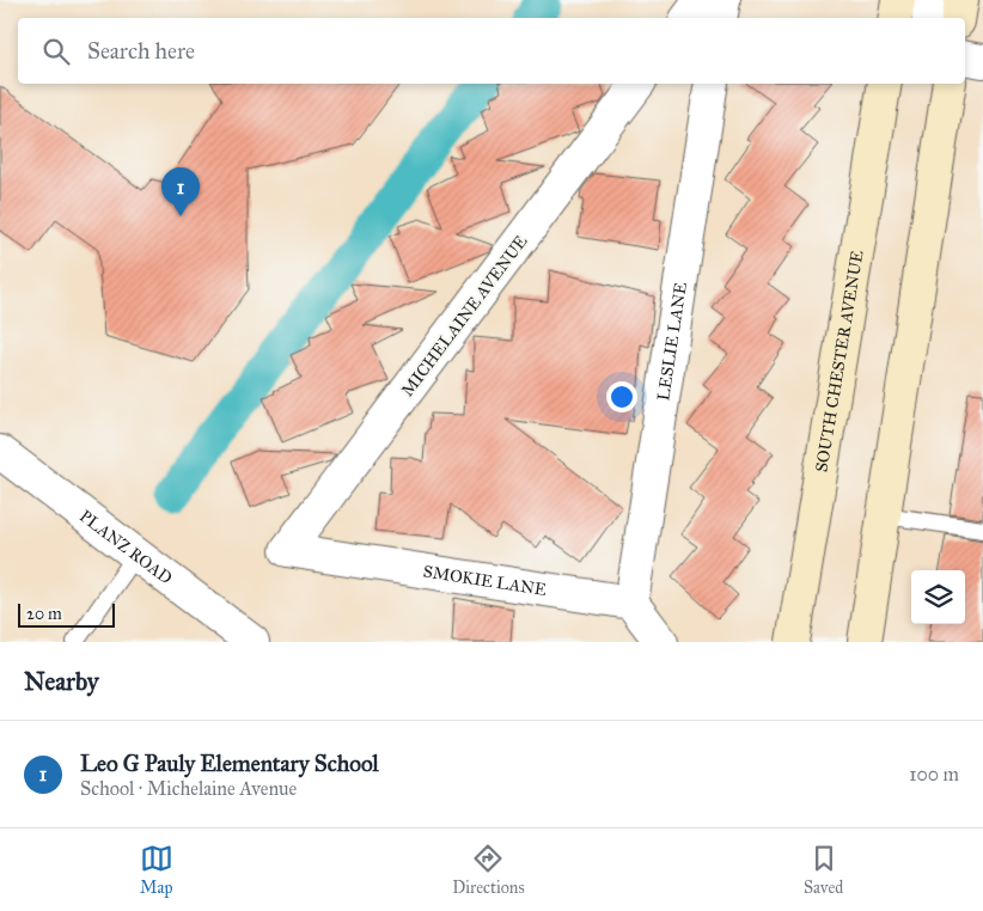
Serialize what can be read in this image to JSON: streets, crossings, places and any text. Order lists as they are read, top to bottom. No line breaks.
{"streets":{"main road":["SOUTH CHESTER AVENUE"],"street":["MICHELAINE AVENUE","LESLIE LANE","PLANZ ROAD","SMOKIE LANE"]},"crossings":[["MICHELAINE AVENUE","SMOKIE LANE"],["LESLIE LANE","SMOKIE LANE"]],"scale_bar":"20 m","page":{"search":"Search here","pins":"1","scale":"20 m","heading":"Nearby","list":[{"mark":"1","name":"Leo G Pauly Elementary School","note":"School · Michelaine Avenue","value":"100 m"}],"nav":["Map","Directions","Saved"]}}
